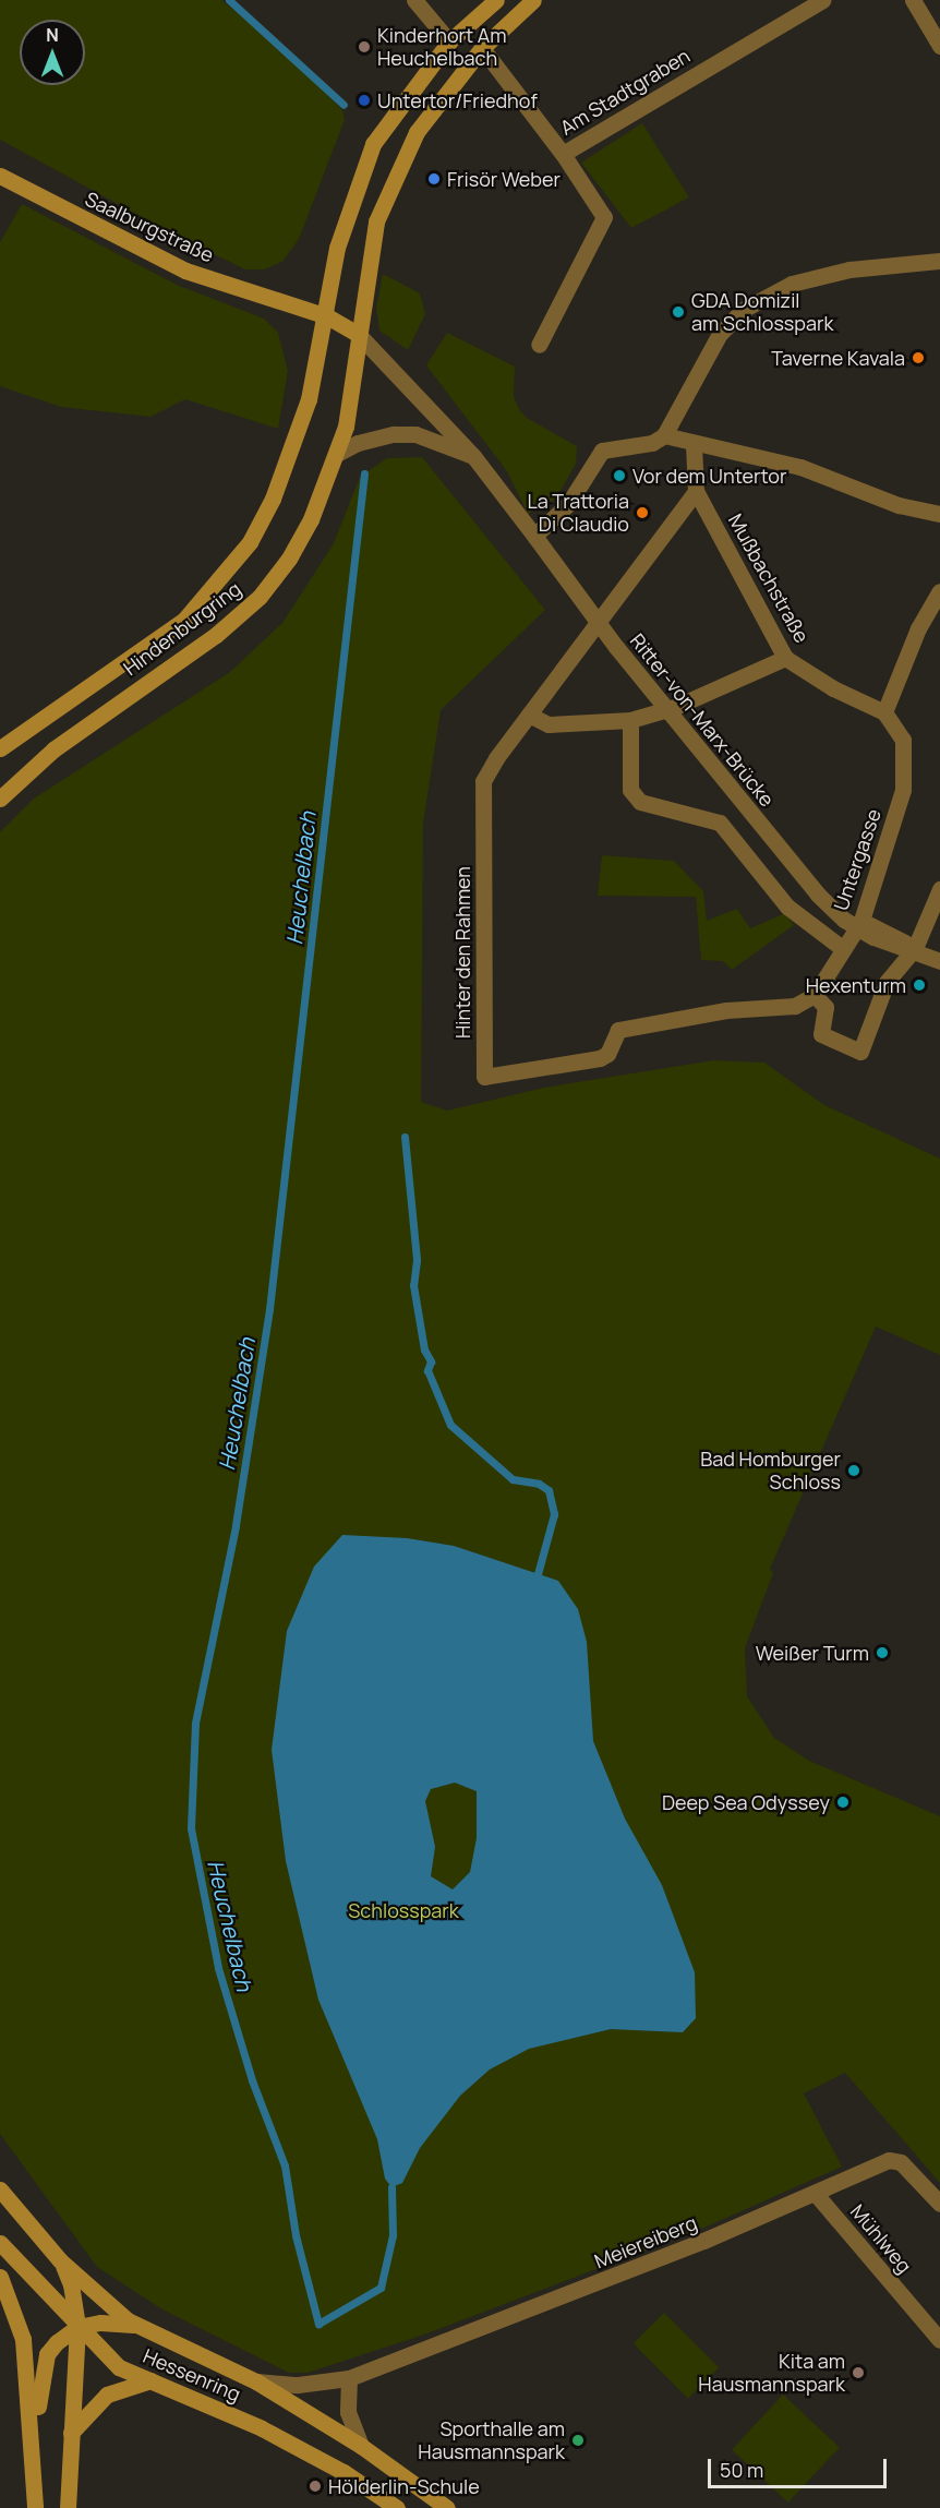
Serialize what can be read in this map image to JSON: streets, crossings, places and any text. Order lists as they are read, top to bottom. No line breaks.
{"streets":{"street":["Am Stadtgraben","Saalburgstraße","Mußbachstraße","Hindenburgring","Ritter-von-Marx-Brücke","Untergasse","Hinter den Rahmen","Mühlweg","Meiereiberg","Hessenring"]},"crossings":[["Am Stadtgraben","Hindenburgring"],["Saalburgstraße","Hindenburgring"],["Saalburgstraße","Ritter-von-Marx-Brücke"],["Mußbachstraße","Untergasse"],["Mußbachstraße","Hinter den Rahmen"],["Hindenburgring","Ritter-von-Marx-Brücke"],["Mühlweg","Meiereiberg"],["Meiereiberg","Hessenring"]],"water":["Heuchelbach"],"parks":["Schlosspark"],"places":["Kinderhort Am Heuchelbach","Untertor/Friedhof","Frisör Weber","GDA Domizil am Schlosspark","Taverne Kavala","Vor dem Untertor","La Trattoria Di Claudio","Hexenturm","Bad Homburger Schloss","Weißer Turm","Deep Sea Odyssey","Kita am Hausmannspark","Sporthalle am Hausmannspark","Hölderlin-Schule"],"scale_bar":"50 m","north":"top"}
